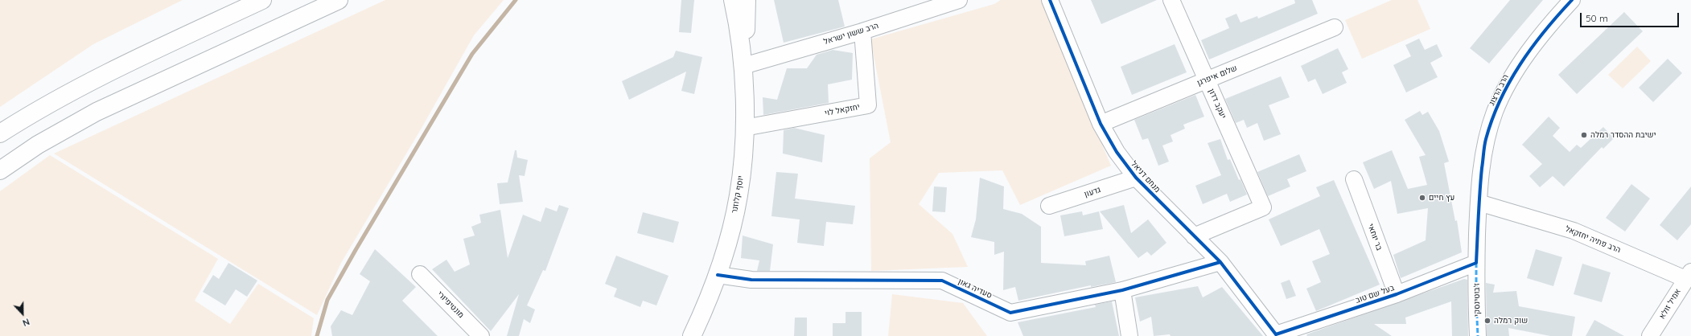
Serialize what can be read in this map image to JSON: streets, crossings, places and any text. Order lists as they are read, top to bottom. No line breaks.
{"streets":{"main road":["יוסף קלוזנר"],"street":["הרב ששון ישראל","שלום איפרגן","הרב הרצוג","יעקב דדון","יחזקאל לוי","מנחם דניאל","גדעון","בר יוחאי","הרב פתיה יחזקאל","סעדיה גאון","בעל שם טוב","ז'בוטינסקי","אמיל זולא","מונטיפיורי"]},"crossings":[["הרב ששון ישראל","יחזקאל לוי"],["הרב ששון ישראל","יוסף קלוזנר"],["שלום איפרגן","יעקב דדון"],["שלום איפרגן","מנחם דניאל"],["הרב הרצוג","הרב פתיה יחזקאל"],["הרב הרצוג","בעל שם טוב"],["הרב הרצוג","ז'בוטינסקי"],["יעקב דדון","מנחם דניאל"],["יחזקאל לוי","יוסף קלוזנר"],["מנחם דניאל","גדעון"],["מנחם דניאל","סעדיה גאון"],["מנחם דניאל","בעל שם טוב"],["יוסף קלוזנר","סעדיה גאון"],["בר יוחאי","בעל שם טוב"],["הרב פתיה יחזקאל","אמיל זולא"],["בעל שם טוב","ז'בוטינסקי"]],"places":["ישיבת ההסדר רמלה","עץ חיים","שוק רמלה"],"scale_bar":"50 m","north":"bottom"}
